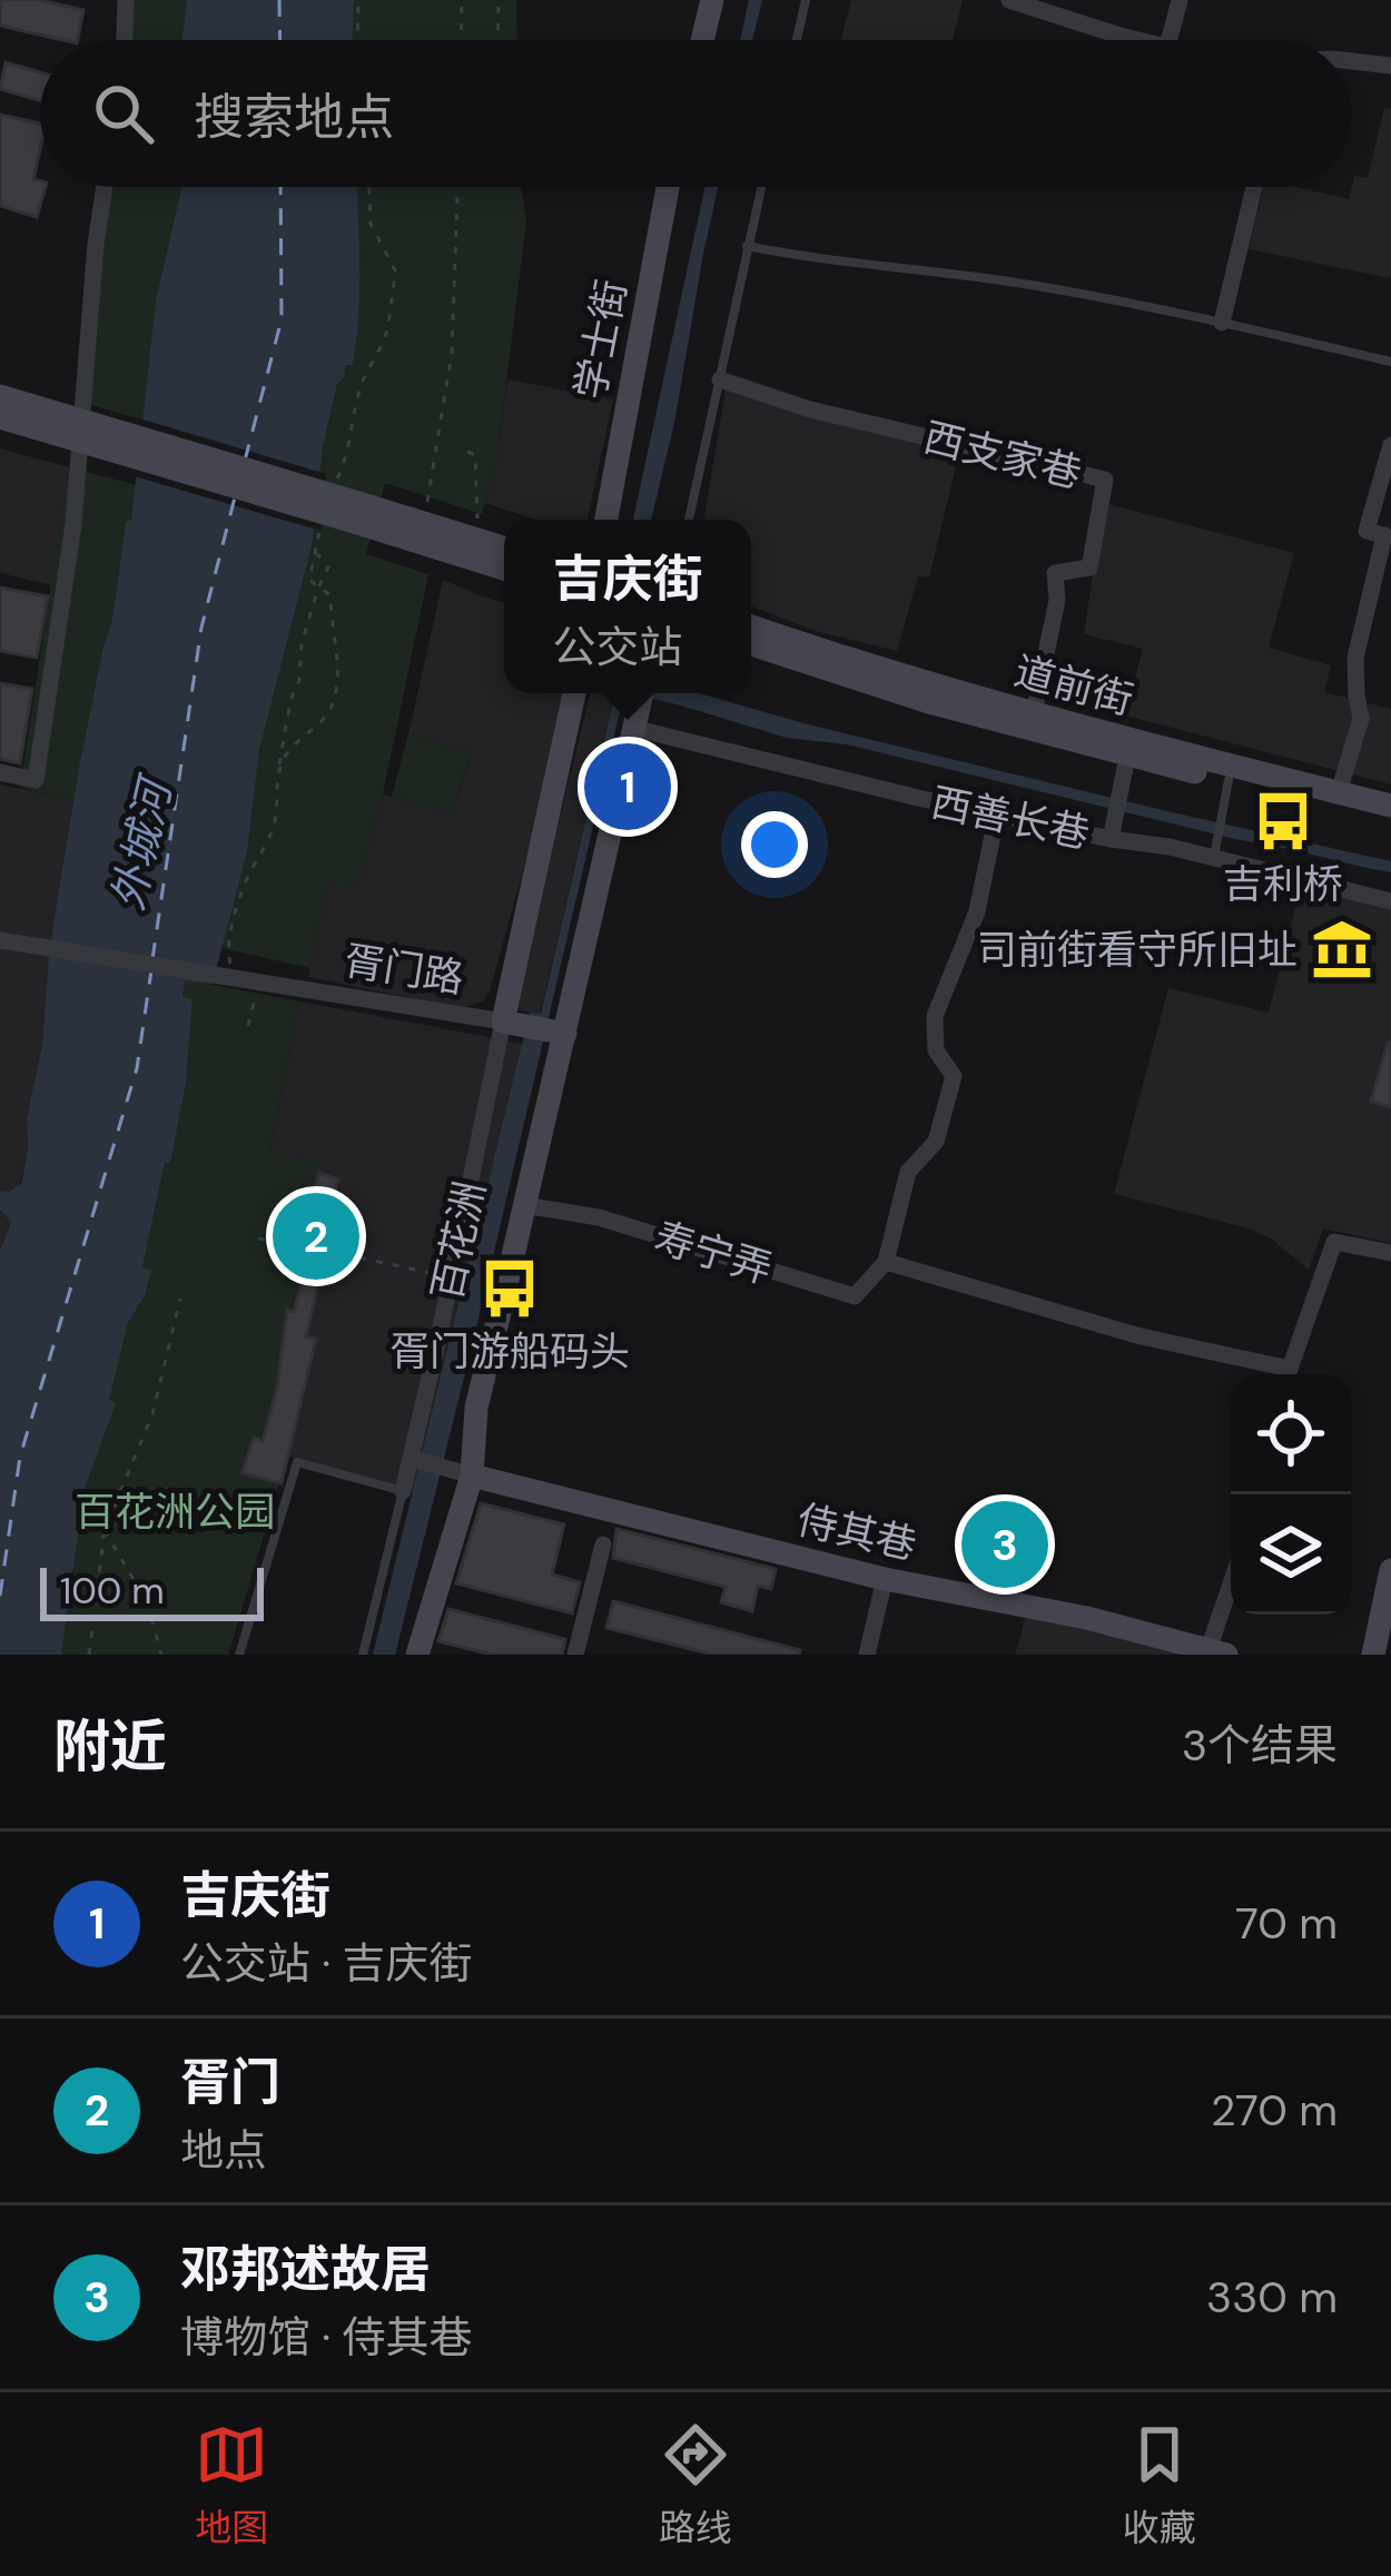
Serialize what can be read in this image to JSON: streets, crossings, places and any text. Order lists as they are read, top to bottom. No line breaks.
{"streets":{"street":["学士街","西支家巷","道前街","西善长巷","胥门路","百花洲","寿宁弄","侍其巷"]},"crossings":[["西支家巷","道前街"],["胥门路","百花洲"]],"water":["外城河"],"parks":["百花洲公园"],"places":{"bus stop":["吉利桥","胥门游船码头"],"museum":["司前街看守所旧址"]},"scale_bar":"100 m","page":{"search":"搜索地点","popup":["吉庆街","公交站"],"pins":["1","2","3"],"scale":"100 m","heading":["附近","3个结果"],"list":[{"mark":"1","name":"吉庆街","note":"公交站 · 吉庆街","value":"70 m"},{"mark":"2","name":"胥门","note":"地点","value":"270 m"},{"mark":"3","name":"邓邦述故居","note":"博物馆 · 侍其巷","value":"330 m"}],"nav":["地图","路线","收藏"]}}
